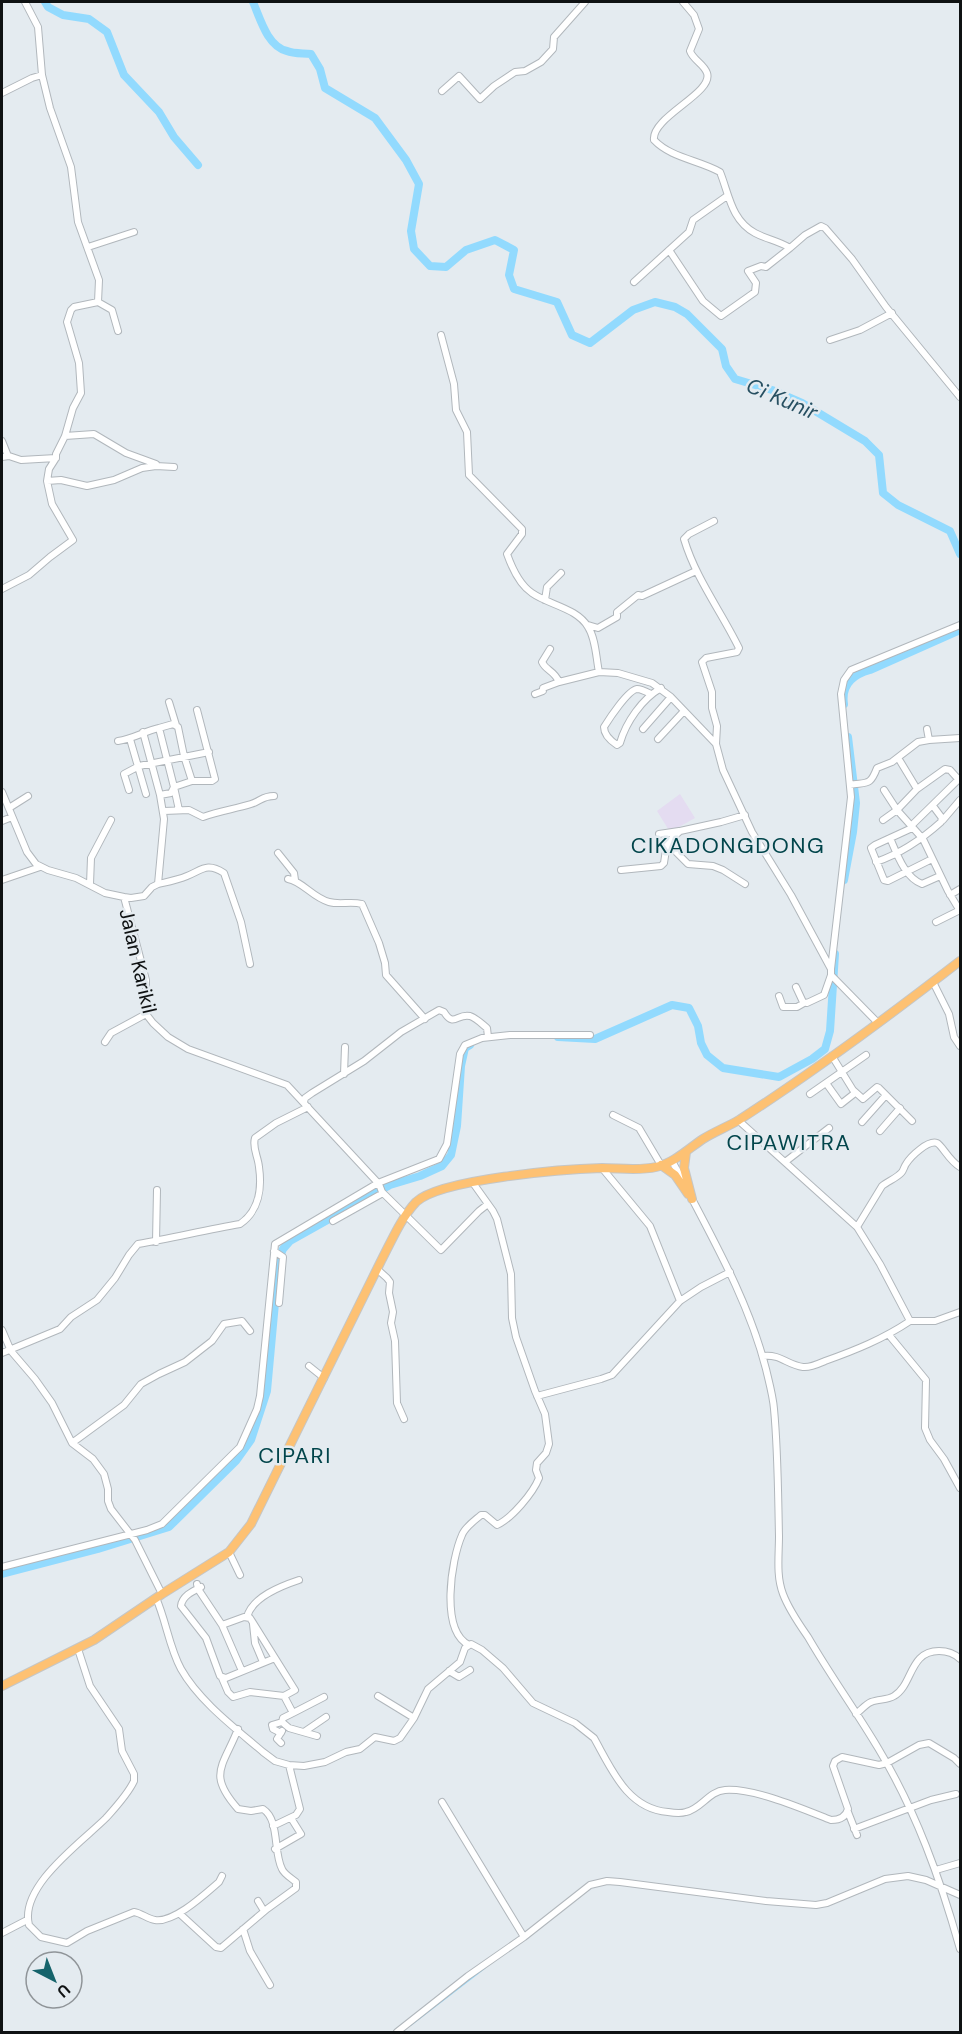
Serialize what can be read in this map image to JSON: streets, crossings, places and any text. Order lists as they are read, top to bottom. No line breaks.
{"streets":{"street":["Jalan Karikil"]},"districts":["CIKADONGDONG","CIPAWITRA","CIPARI"],"water":["Ci Kunir"],"north":"bottom right"}
